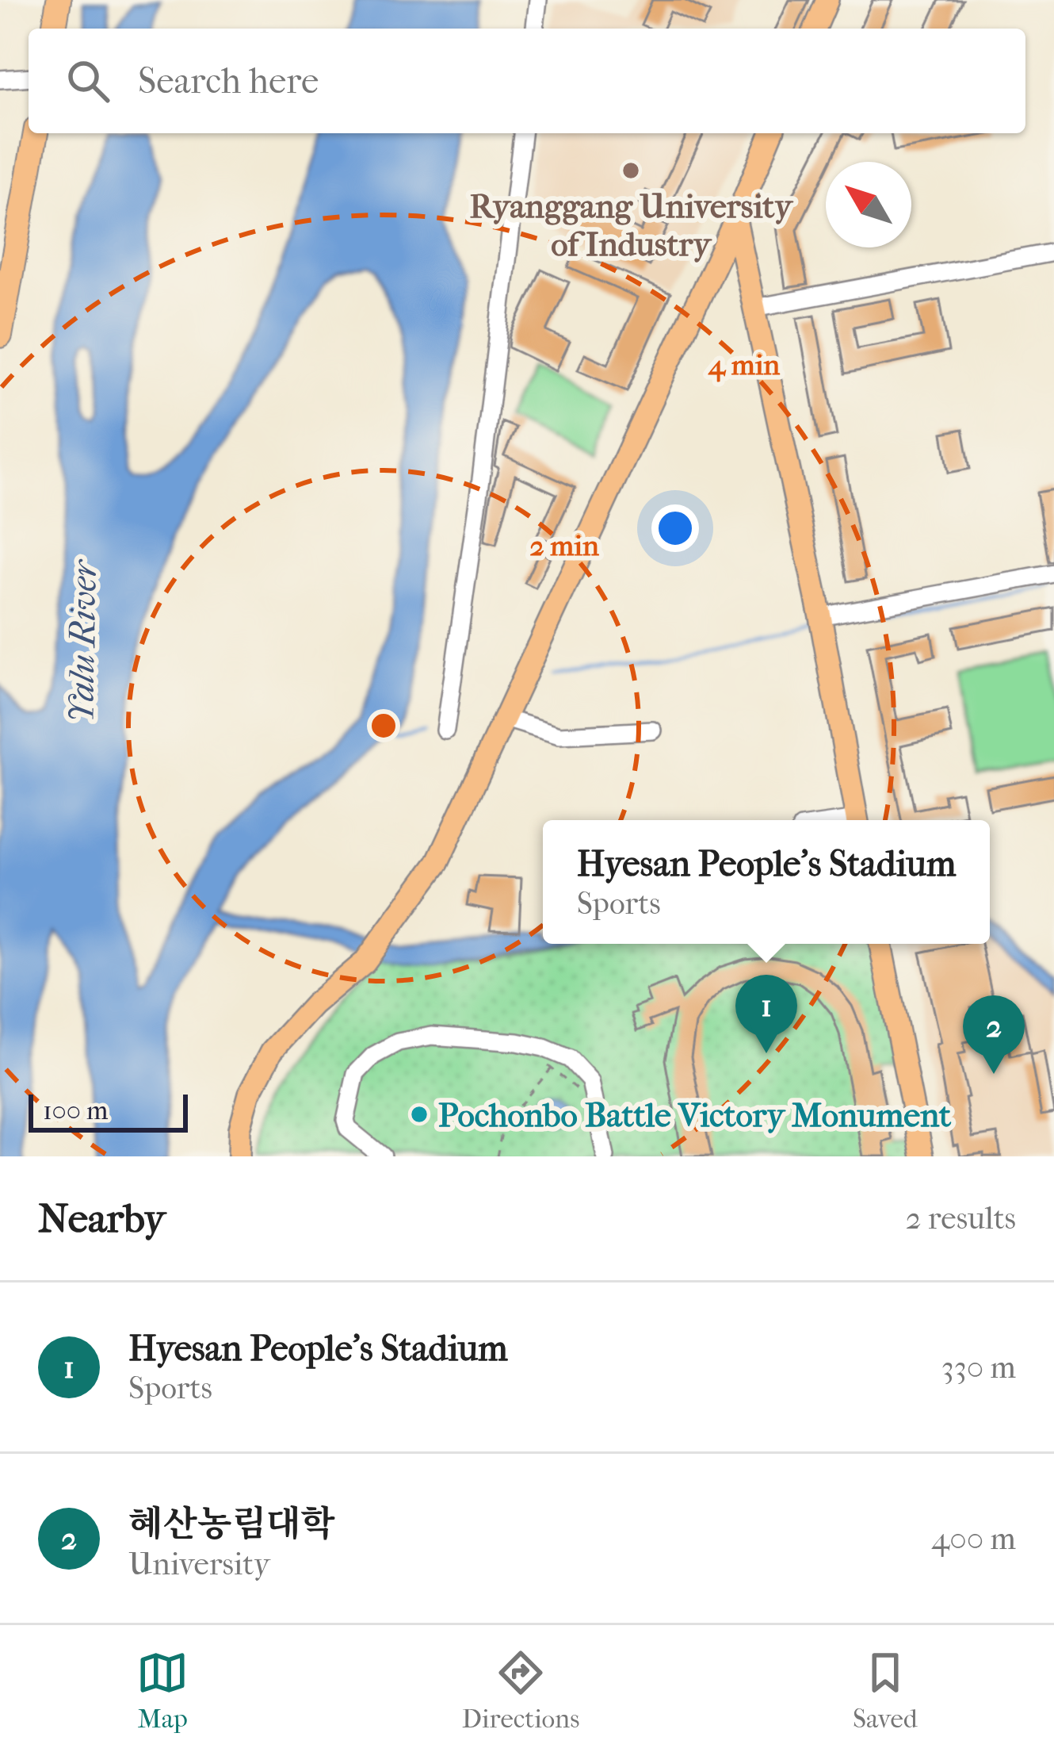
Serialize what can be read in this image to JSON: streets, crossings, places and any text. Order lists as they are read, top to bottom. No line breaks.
{"water":["Yalu River"],"places":["Ryanggang University of Industry","Pochonbo Battle Victory Monument"],"scale_bar":"100 m","north":"top left","page":{"search":"Search here","popup":["Hyesan People's Stadium","Sports"],"pins":["1","2"],"scale":"100 m","heading":["Nearby","2 results"],"list":[{"mark":"1","name":"Hyesan People's Stadium","note":"Sports","value":"330 m"},{"mark":"2","name":"혜산농림대학","note":"University","value":"400 m"}],"nav":["Map","Directions","Saved"]},"rings":["4 min","2 min"]}
